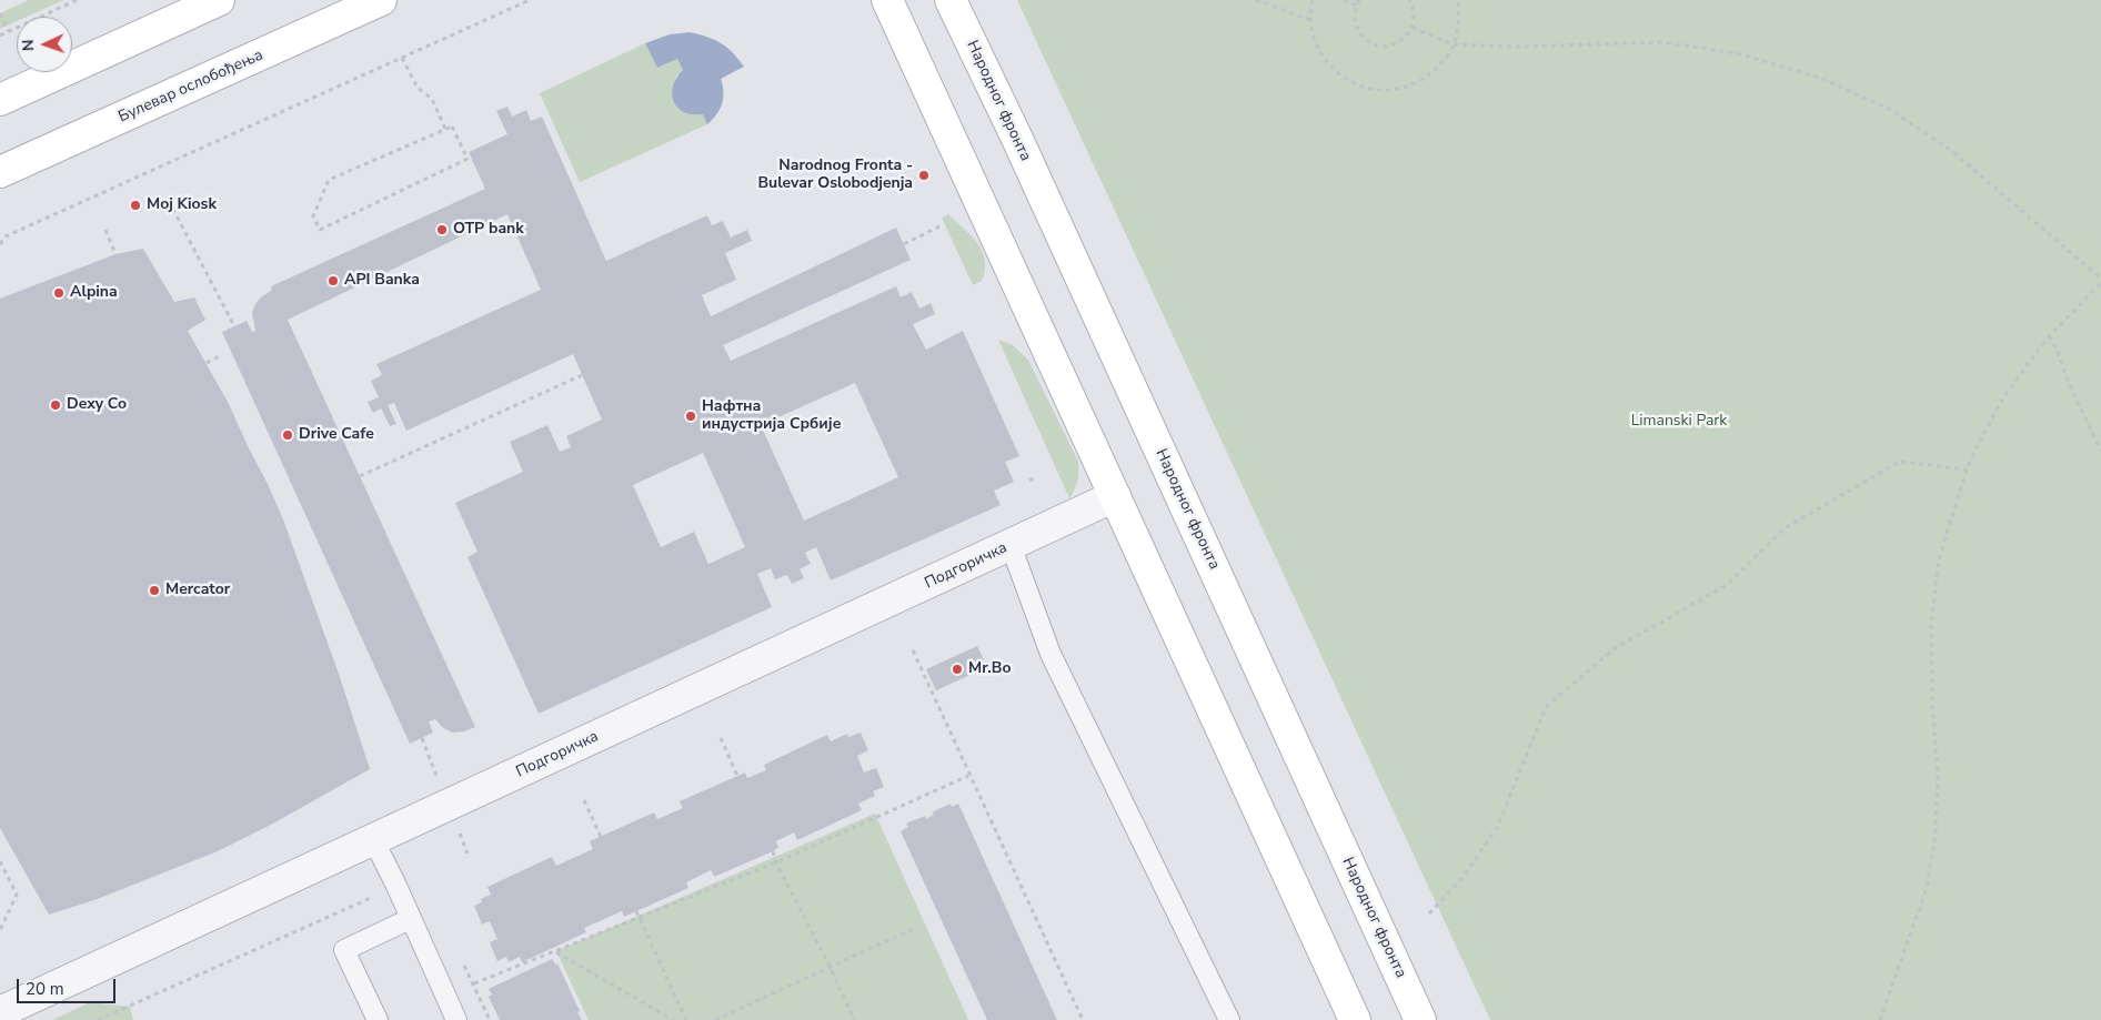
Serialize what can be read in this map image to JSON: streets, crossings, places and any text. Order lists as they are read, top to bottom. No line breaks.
{"streets":{"street":["Булевар ослобођења","Народног фронта","Подгоричка"]},"parks":["Limanski Park"],"places":["Narodnog Fronta - Bulevar Oslobodjenja","Moj Kiosk","OTP bank","API Banka","Alpina","Dexy Co","Нафтна индустрија Србије","Drive Cafe","Mercator","Mr.Bo"],"scale_bar":"20 m","north":"left"}
